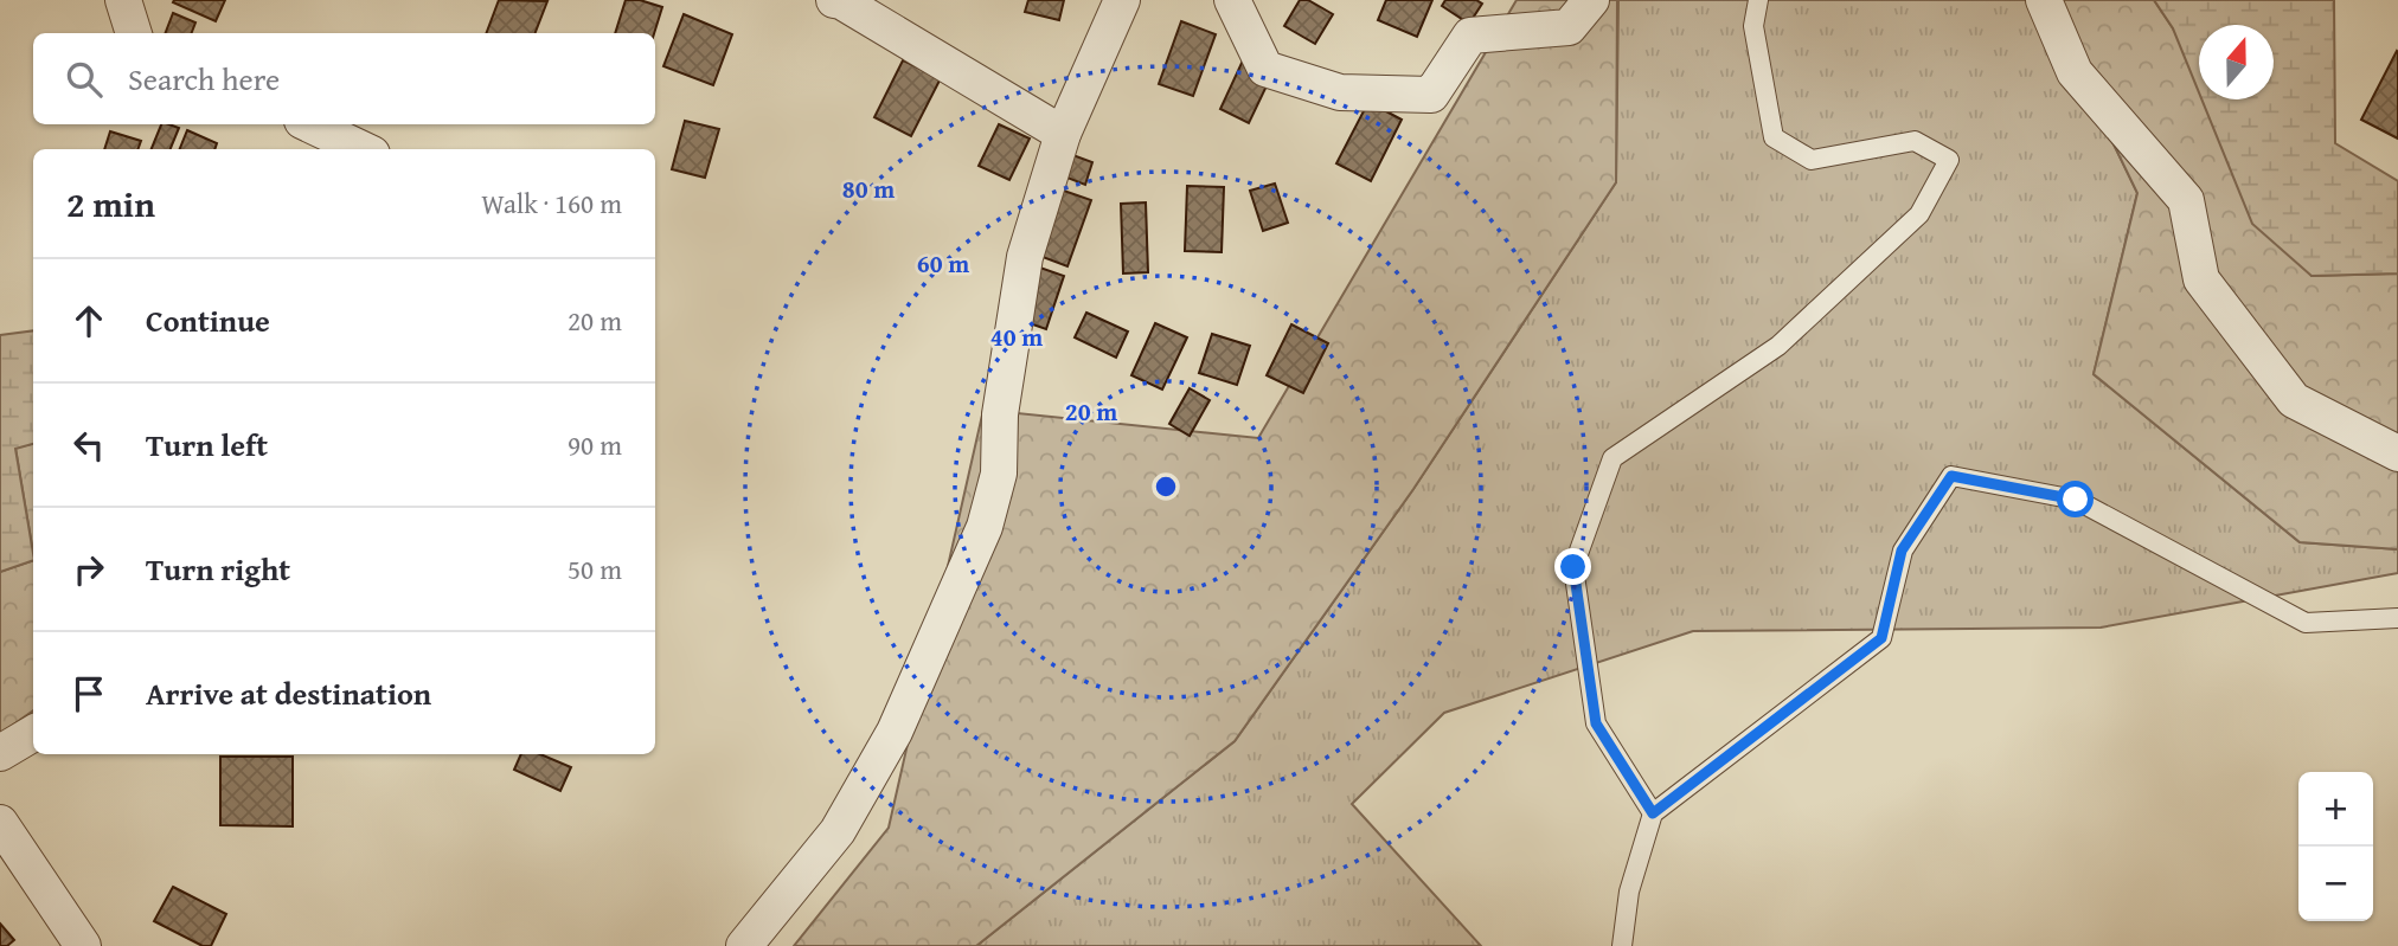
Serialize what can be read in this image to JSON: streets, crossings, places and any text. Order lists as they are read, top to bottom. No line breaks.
{"north":"top","page":{"search":"Search here","heading":["2 min","Walk · 160 m"],"list":[["Continue","20 m"],["Turn left","90 m"],["Turn right","50 m"],"Arrive at destination"],"map_buttons":["+","−"]},"rings":["80 m","60 m","40 m","20 m"]}
